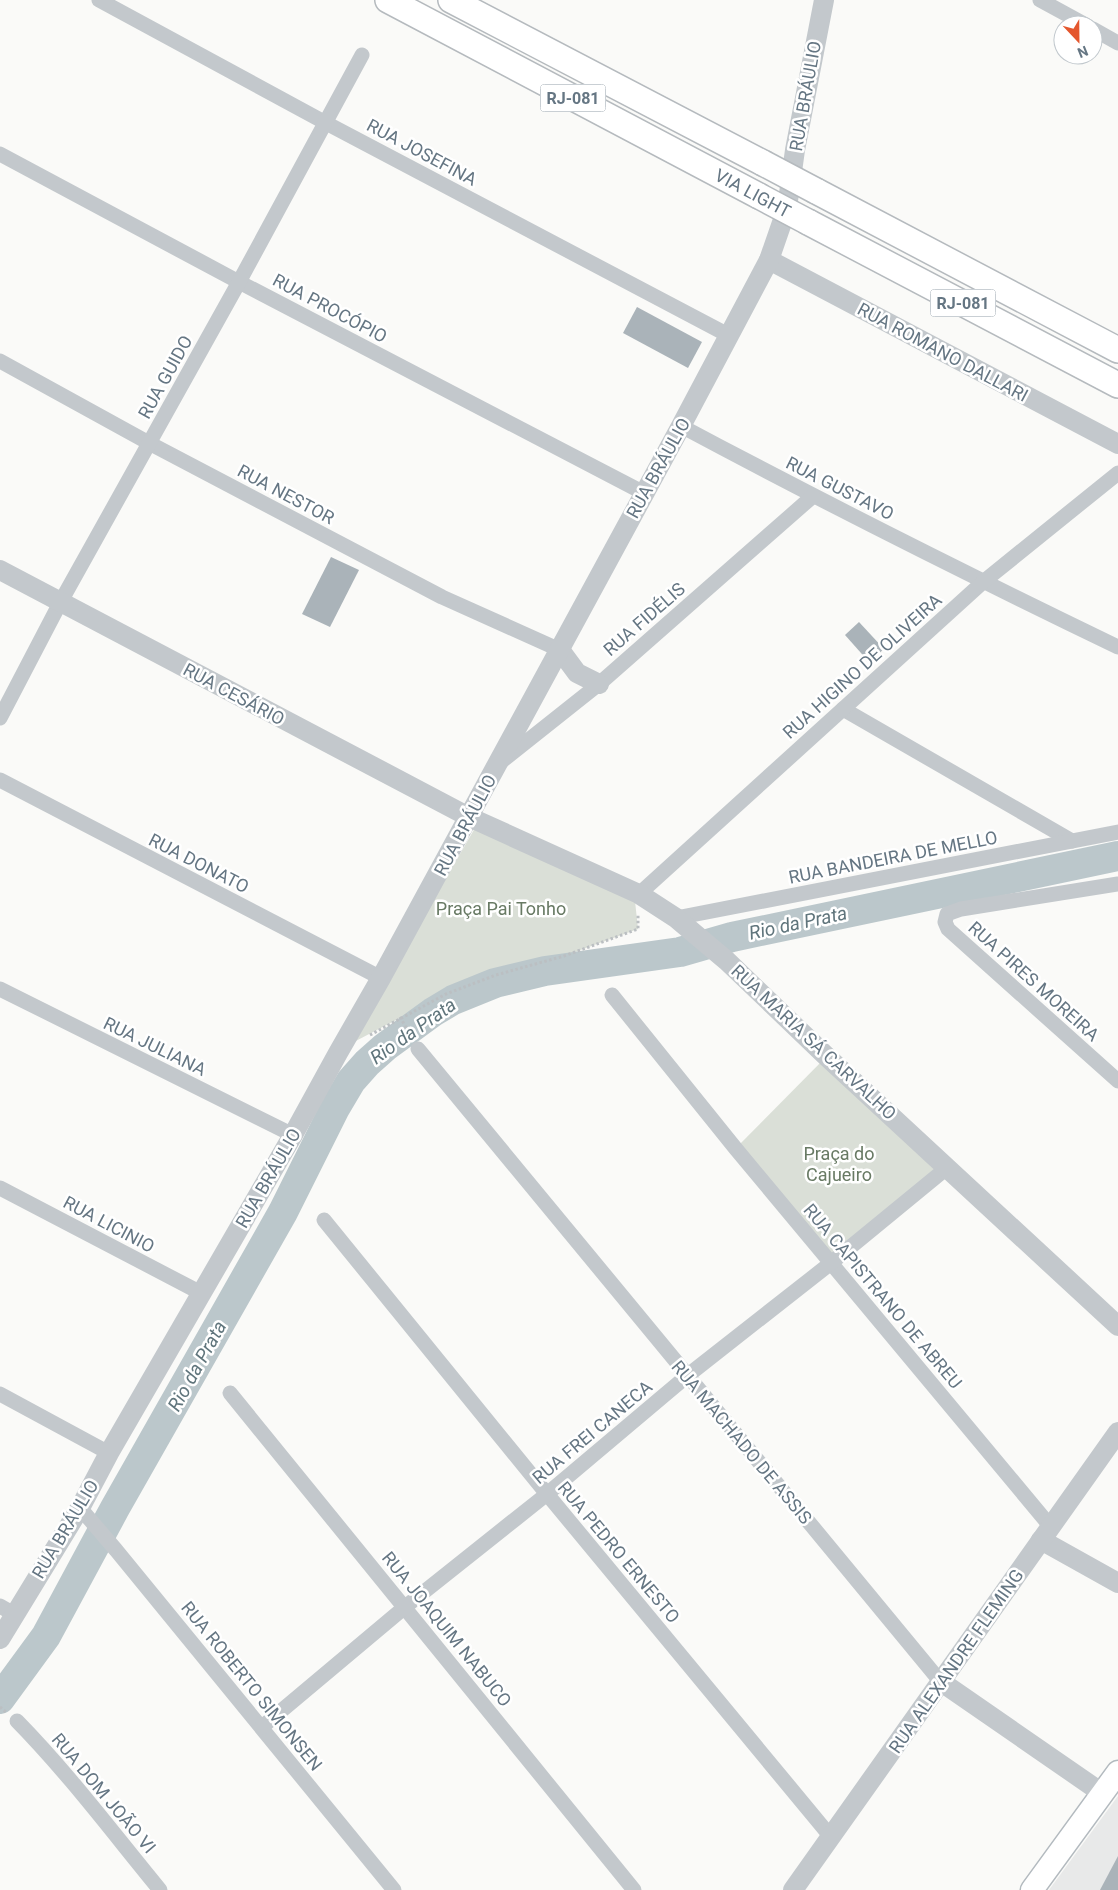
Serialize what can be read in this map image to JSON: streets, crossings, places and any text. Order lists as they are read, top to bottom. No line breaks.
{"streets":{"main road":["RJ-081","VIA LIGHT"],"street":["RUA BRÁULIO","RUA JOSEFINA","RUA PROCÓPIO","RUA ROMANO DALLARI","RUA GUIDO","RUA GUSTAVO","RUA NESTOR","RUA FIDÉLIS","RUA HIGINO DE OLIVEIRA","RUA CESÁRIO","RUA BANDEIRA DE MELLO","RUA DONATO","RUA PIRES MOREIRA","RUA MARIA SÁ CARVALHO","RUA JULIANA","RUA LICINIO","RUA CAPISTRANO DE ABREU","RUA FREI CANECA","RUA MACHADO DE ASSIS","RUA PEDRO ERNESTO","RUA JOAQUIM NABUCO","RUA ALEXANDRE FLEMING","RUA ROBERTO SIMONSEN","RUA DOM JOÃO VI"]},"crossings":[["RUA BRÁULIO","RUA JOSEFINA"],["RUA BRÁULIO","RUA PROCÓPIO"],["RUA BRÁULIO","RUA ROMANO DALLARI"],["RUA BRÁULIO","RUA GUSTAVO"],["RUA BRÁULIO","RUA NESTOR"],["RUA BRÁULIO","RUA FIDÉLIS"],["RUA BRÁULIO","RUA CESÁRIO"],["RUA BRÁULIO","RUA DONATO"],["RUA BRÁULIO","RUA MARIA SÁ CARVALHO"],["RUA BRÁULIO","RUA JULIANA"],["RUA BRÁULIO","RUA LICINIO"],["RUA BRÁULIO","RUA ROBERTO SIMONSEN"],["RUA JOSEFINA","RUA GUIDO"],["RUA PROCÓPIO","RUA GUIDO"],["RUA GUIDO","RUA NESTOR"],["RUA GUIDO","RUA CESÁRIO"],["RUA GUSTAVO","RUA FIDÉLIS"],["RUA GUSTAVO","RUA HIGINO DE OLIVEIRA"],["RUA HIGINO DE OLIVEIRA","RUA MARIA SÁ CARVALHO"],["RUA CESÁRIO","RUA MARIA SÁ CARVALHO"],["RUA BANDEIRA DE MELLO","RUA MARIA SÁ CARVALHO"],["RUA MARIA SÁ CARVALHO","RUA FREI CANECA"],["RUA CAPISTRANO DE ABREU","RUA FREI CANECA"],["RUA CAPISTRANO DE ABREU","RUA ALEXANDRE FLEMING"],["RUA FREI CANECA","RUA MACHADO DE ASSIS"],["RUA FREI CANECA","RUA PEDRO ERNESTO"],["RUA FREI CANECA","RUA JOAQUIM NABUCO"],["RUA FREI CANECA","RUA ROBERTO SIMONSEN"],["RUA MACHADO DE ASSIS","RUA ALEXANDRE FLEMING"],["RUA PEDRO ERNESTO","RUA ALEXANDRE FLEMING"]],"water":["Rio da Prata"],"parks":["Praça Pai Tonho","Praça do Cajueiro"],"north":"bottom"}
